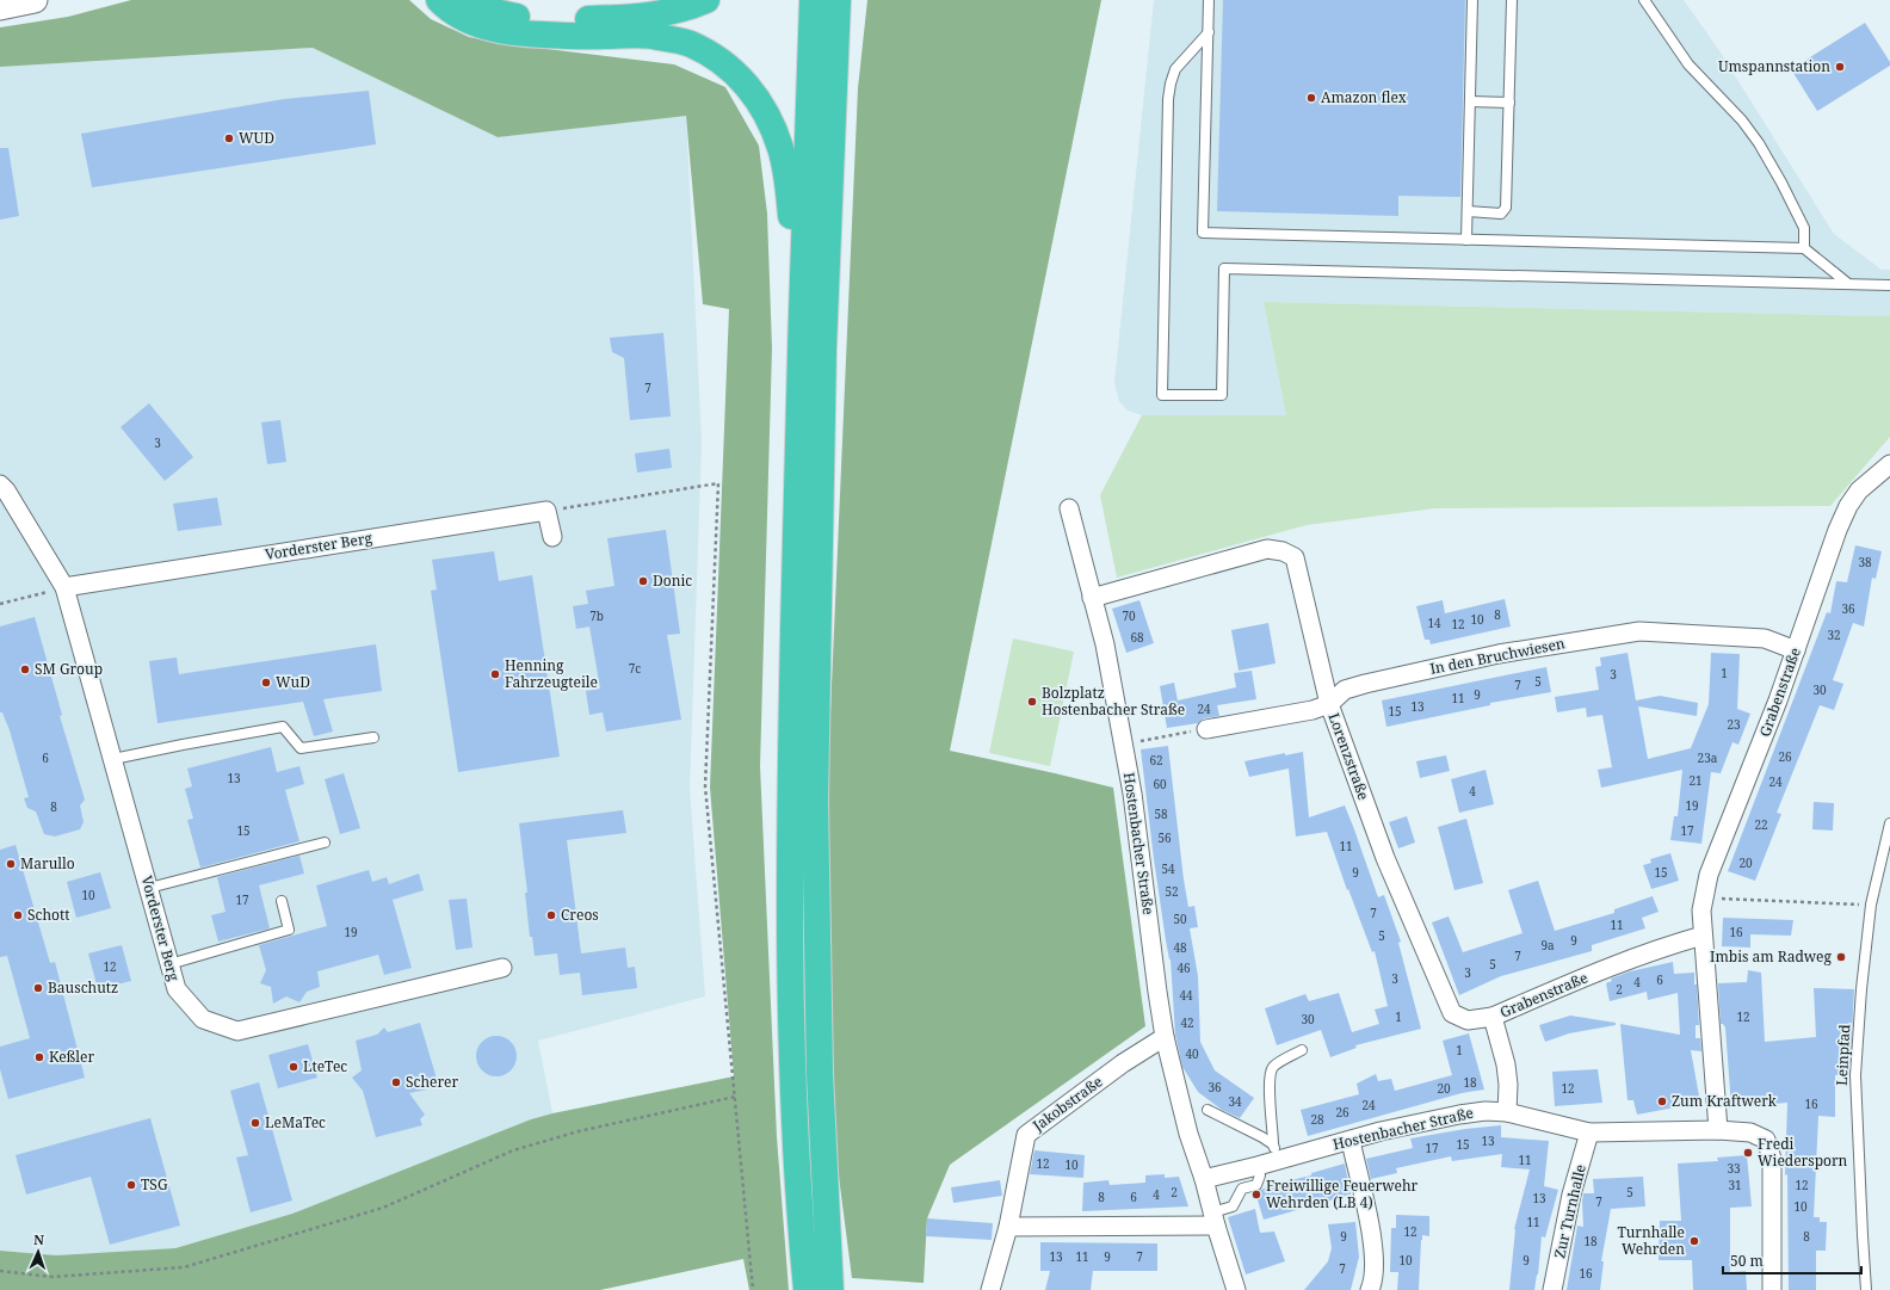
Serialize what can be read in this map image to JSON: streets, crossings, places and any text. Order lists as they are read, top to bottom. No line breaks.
{"streets":{"street":["Vorderster Berg","In den Bruchwiesen","Grabenstraße","Lorenzstraße","Hostenbacher Straße","Jakobstraße","Zur Turnhalle"],"lane":["Leinpfad"]},"crossings":[["In den Bruchwiesen","Grabenstraße"],["In den Bruchwiesen","Lorenzstraße"],["Grabenstraße","Lorenzstraße"],["Grabenstraße","Hostenbacher Straße"],["Lorenzstraße","Hostenbacher Straße"],["Hostenbacher Straße","Jakobstraße"],["Hostenbacher Straße","Zur Turnhalle"]],"places":["Umspannstation","Amazon flex","WUD","Donic","SM Group","Henning Fahrzeugteile","WuD","Bolzplatz Hostenbacher Straße","Marullo","Schott","Creos","Imbis am Radweg","Bauschutz","Keßler","LteTec","Scherer","Zum Kraftwerk","LeMaTec","Fredi Wiedersporn","TSG","Freiwillige Feuerwehr Wehrden (LB 4)","Turnhalle Wehrden"],"house_numbers":["7","3","38","36","8","7b","70","10","14","12","32","68","7c","1","3","5","7","30","9","11","13","24","15","23","26","6","23a","62","13","21","24","60","4","19","8","58","22","15","17","56","11","20","54","9","15","52","10","17","7","50","11","19","16","5","9","9a","48","7","5","12","46","3","3","6","4","2","44","1","12","30","42","1","40","18","36","20","12","34","16","24","26","28","13","15","17","11","12","10","33","31","12","2","5","4","8","6","13","7","10","11","12","9","8","18","13","11","9","7","10","9","7","16"],"scale_bar":"50 m","north":"top"}
